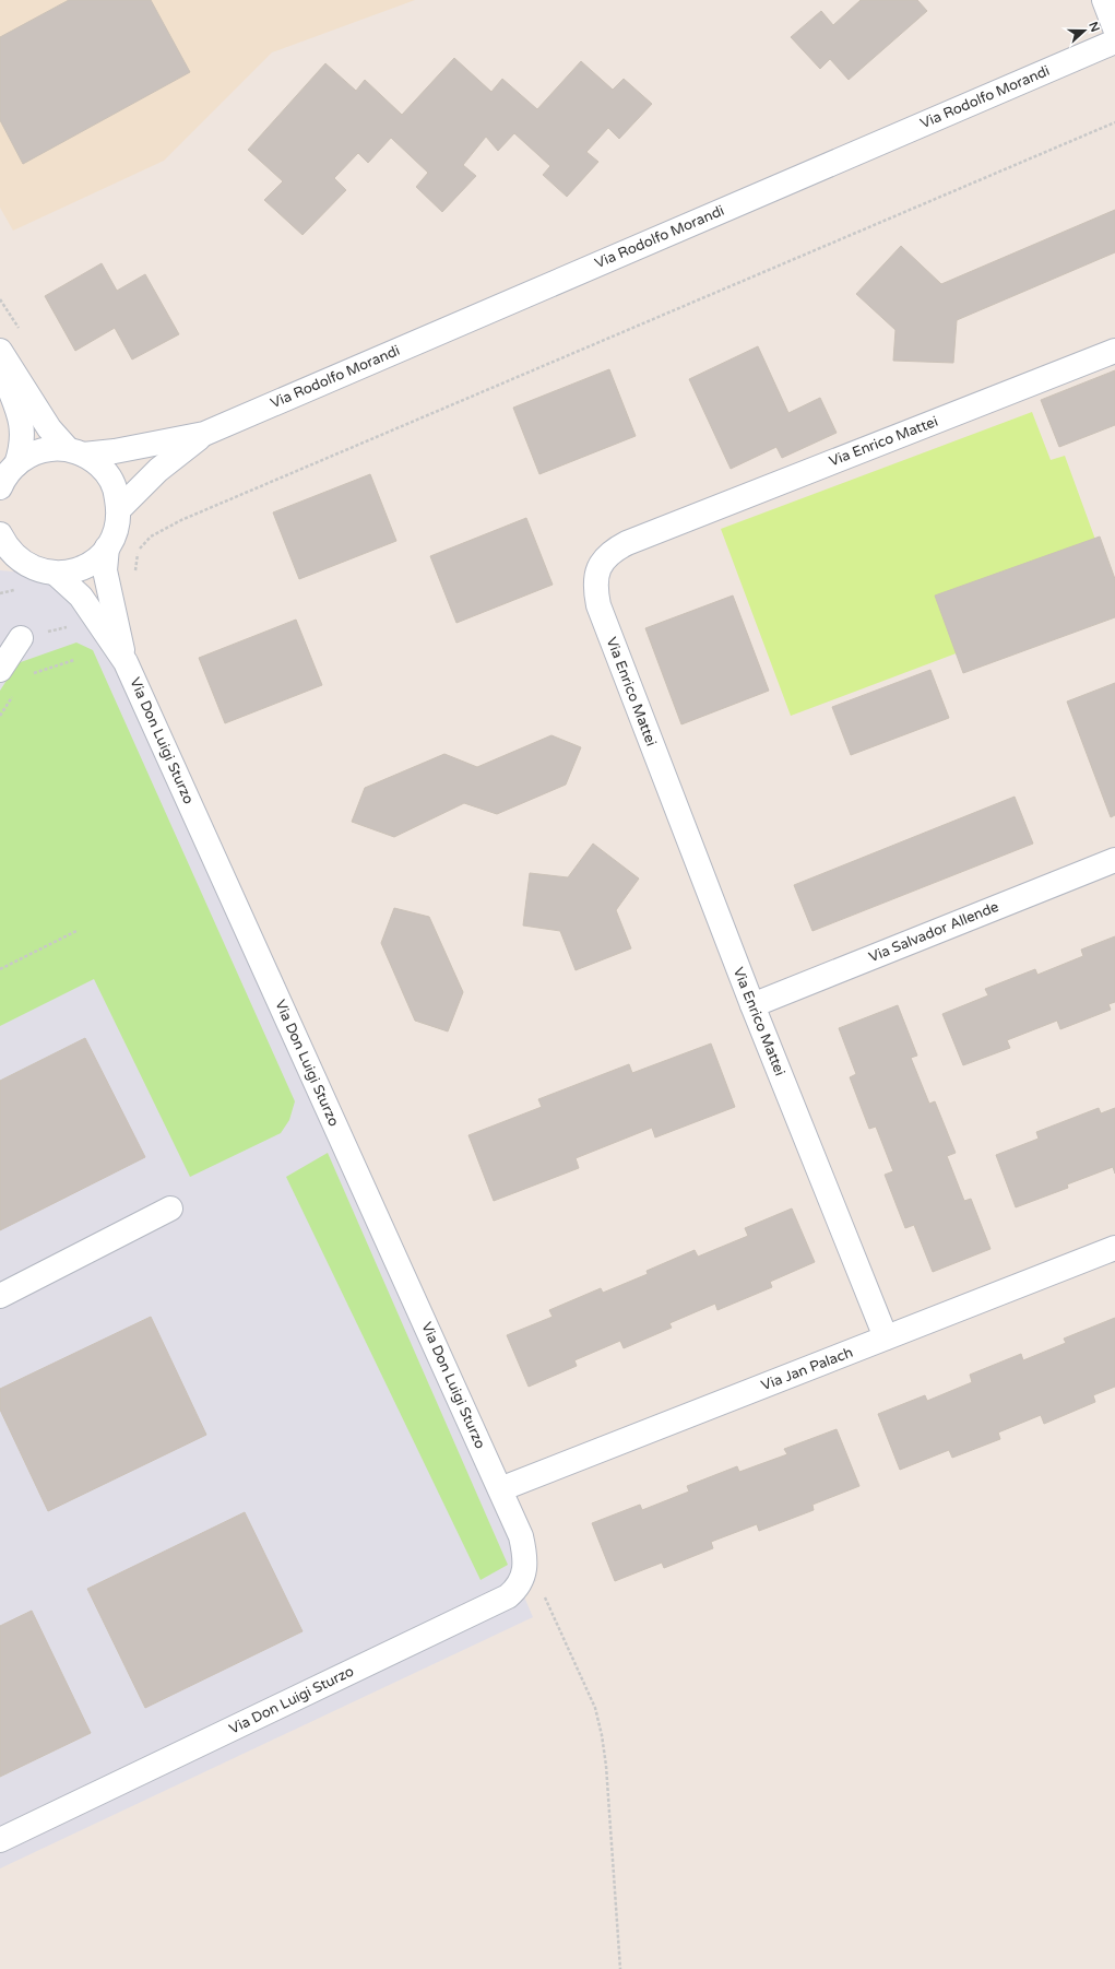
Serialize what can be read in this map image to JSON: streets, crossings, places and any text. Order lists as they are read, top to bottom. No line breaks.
{"streets":{"street":["Via Rodolfo Morandi","Via Enrico Mattei","Via Don Luigi Sturzo","Via Salvador Allende","Via Jan Palach"]},"crossings":[["Via Enrico Mattei","Via Salvador Allende"],["Via Enrico Mattei","Via Jan Palach"],["Via Don Luigi Sturzo","Via Jan Palach"]],"north":"right"}
